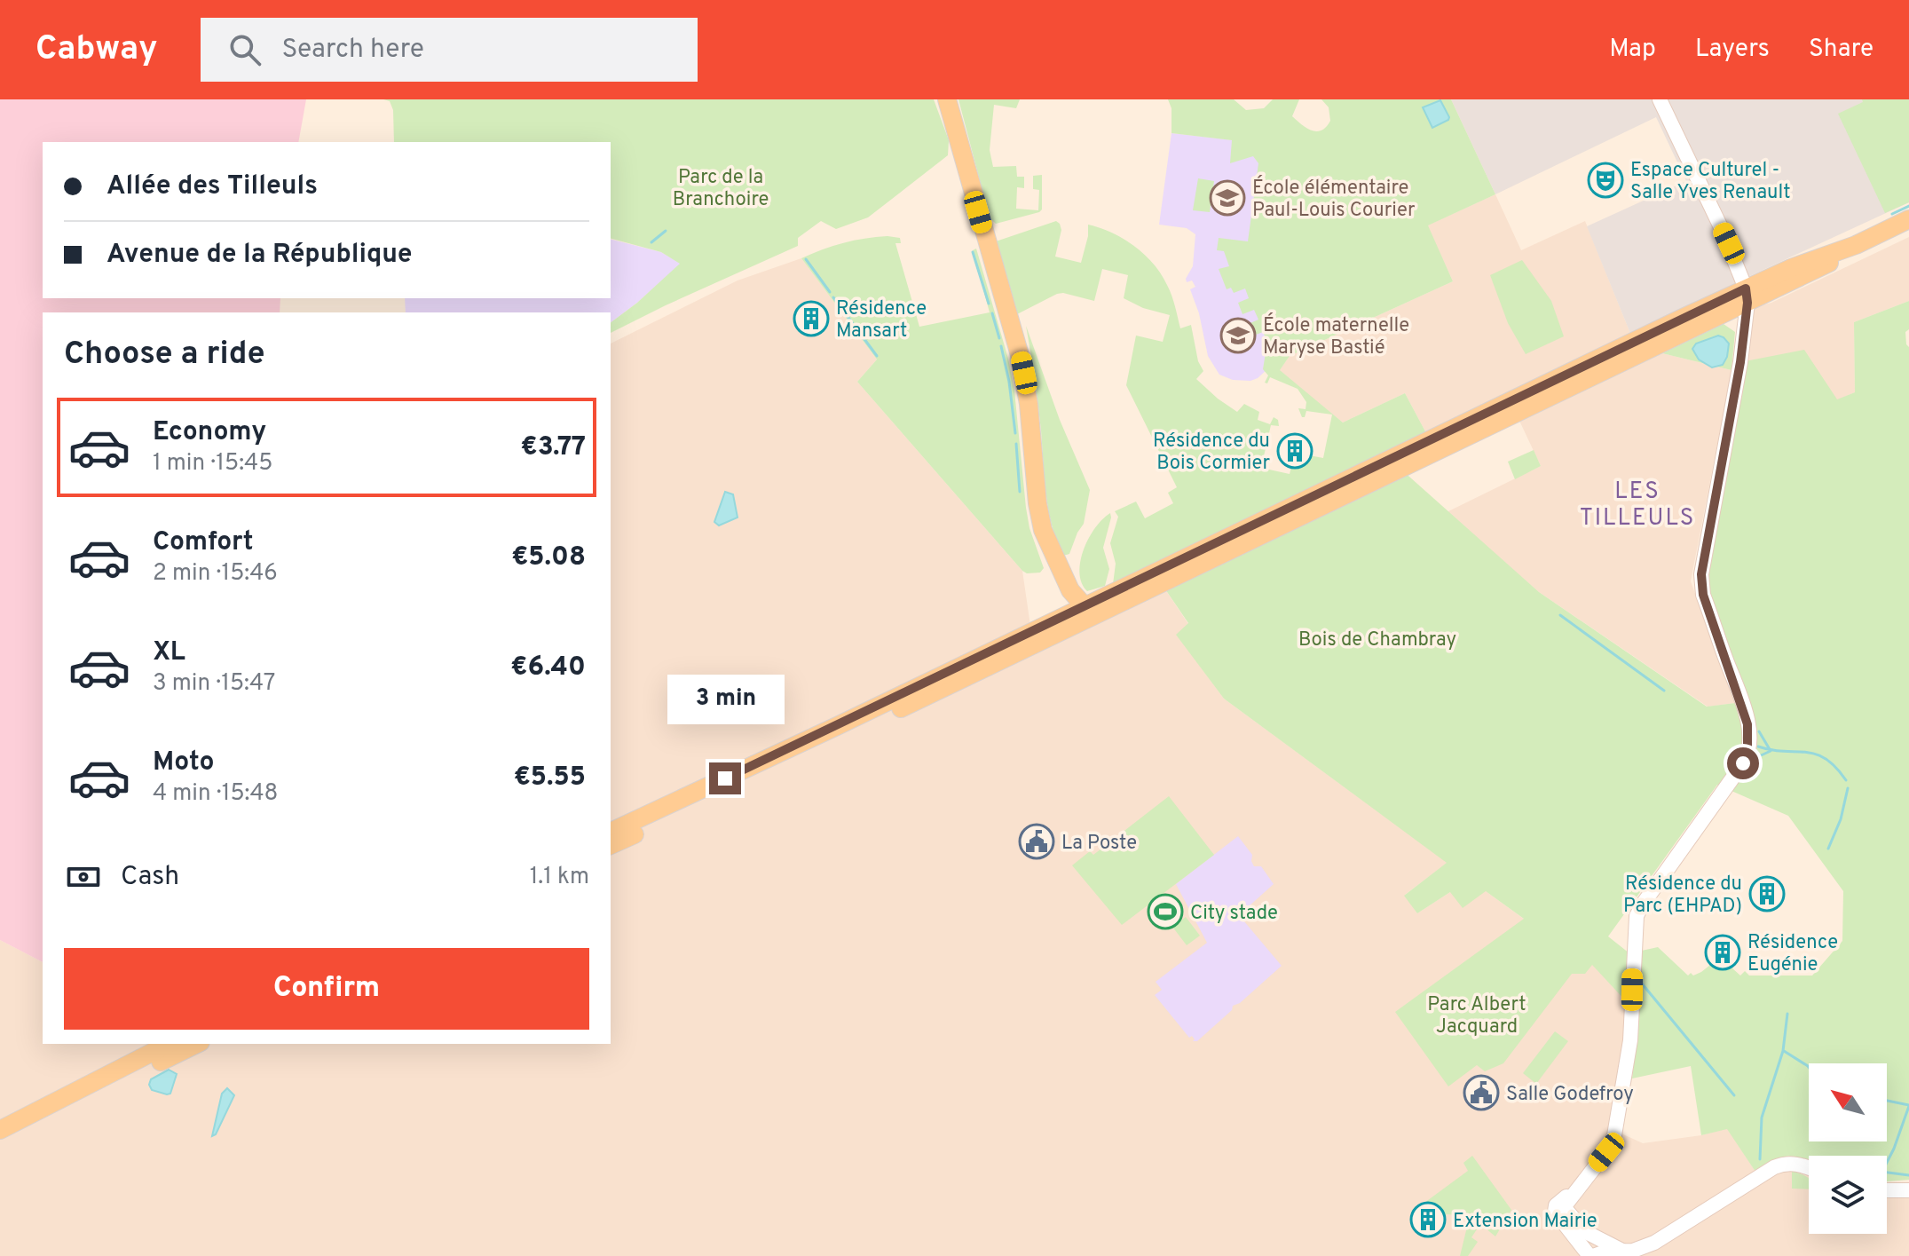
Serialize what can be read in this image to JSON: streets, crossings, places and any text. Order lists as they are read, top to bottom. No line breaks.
{"districts":["LES TILLEULS"],"parks":["Parc de la Branchoire","Bois de Chambray","Parc Albert Jacquard"],"places":{"theatre":["Espace Culturel - Salle Yves Renault"],"school or university":["École élémentaire Paul-Louis Courier","École maternelle Maryse Bastié"],"building":["Résidence Mansart","Résidence du Bois Cormier","Résidence du Parc (EHPAD)","Résidence Eugénie","Extension Mairie"],"public building":["La Poste","Salle Godefroy"],"sports":["City stade"]},"north":"top left","page":{"header":"Cabway","search":"Search here","nav":["Map","Layers","Share"],"banner":["Allée des Tilleuls","Avenue de la République"],"heading":"Choose a ride","list":[{"name":"Economy","note":"1 min · 15:45","value":"€3.77"},{"name":"Comfort","note":"2 min · 15:46","value":"€5.08"},{"name":"XL","note":"3 min · 15:47","value":"€6.40"},{"name":"Moto","note":"4 min · 15:48","value":"€5.55"}],"bubble":"3 min","pay":["Cash","1.1 km"],"buttons":"Confirm"}}
